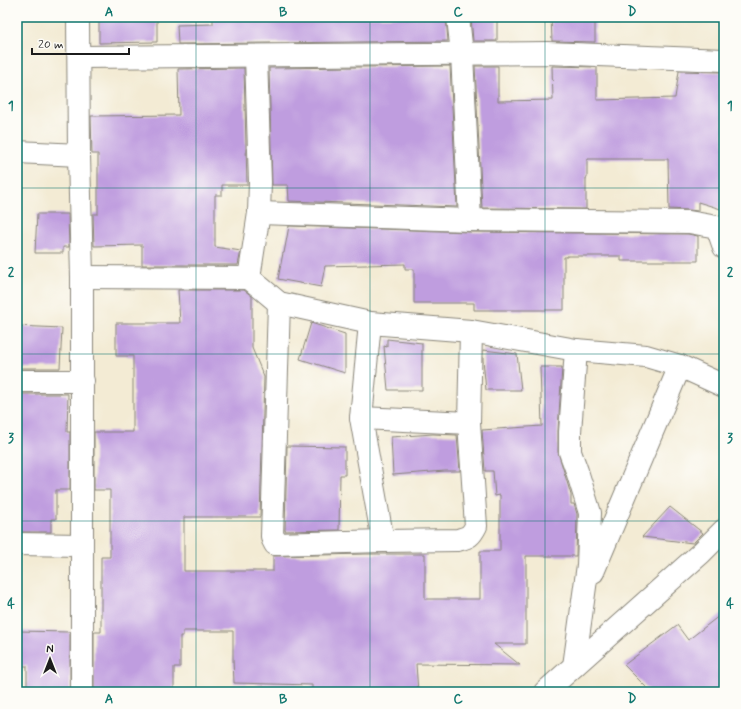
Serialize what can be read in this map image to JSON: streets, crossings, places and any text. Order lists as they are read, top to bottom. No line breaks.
{"scale_bar":"20 m","north":"top","grid":{"columns":["A","B","C","D"],"rows":["1","2","3","4"]}}
